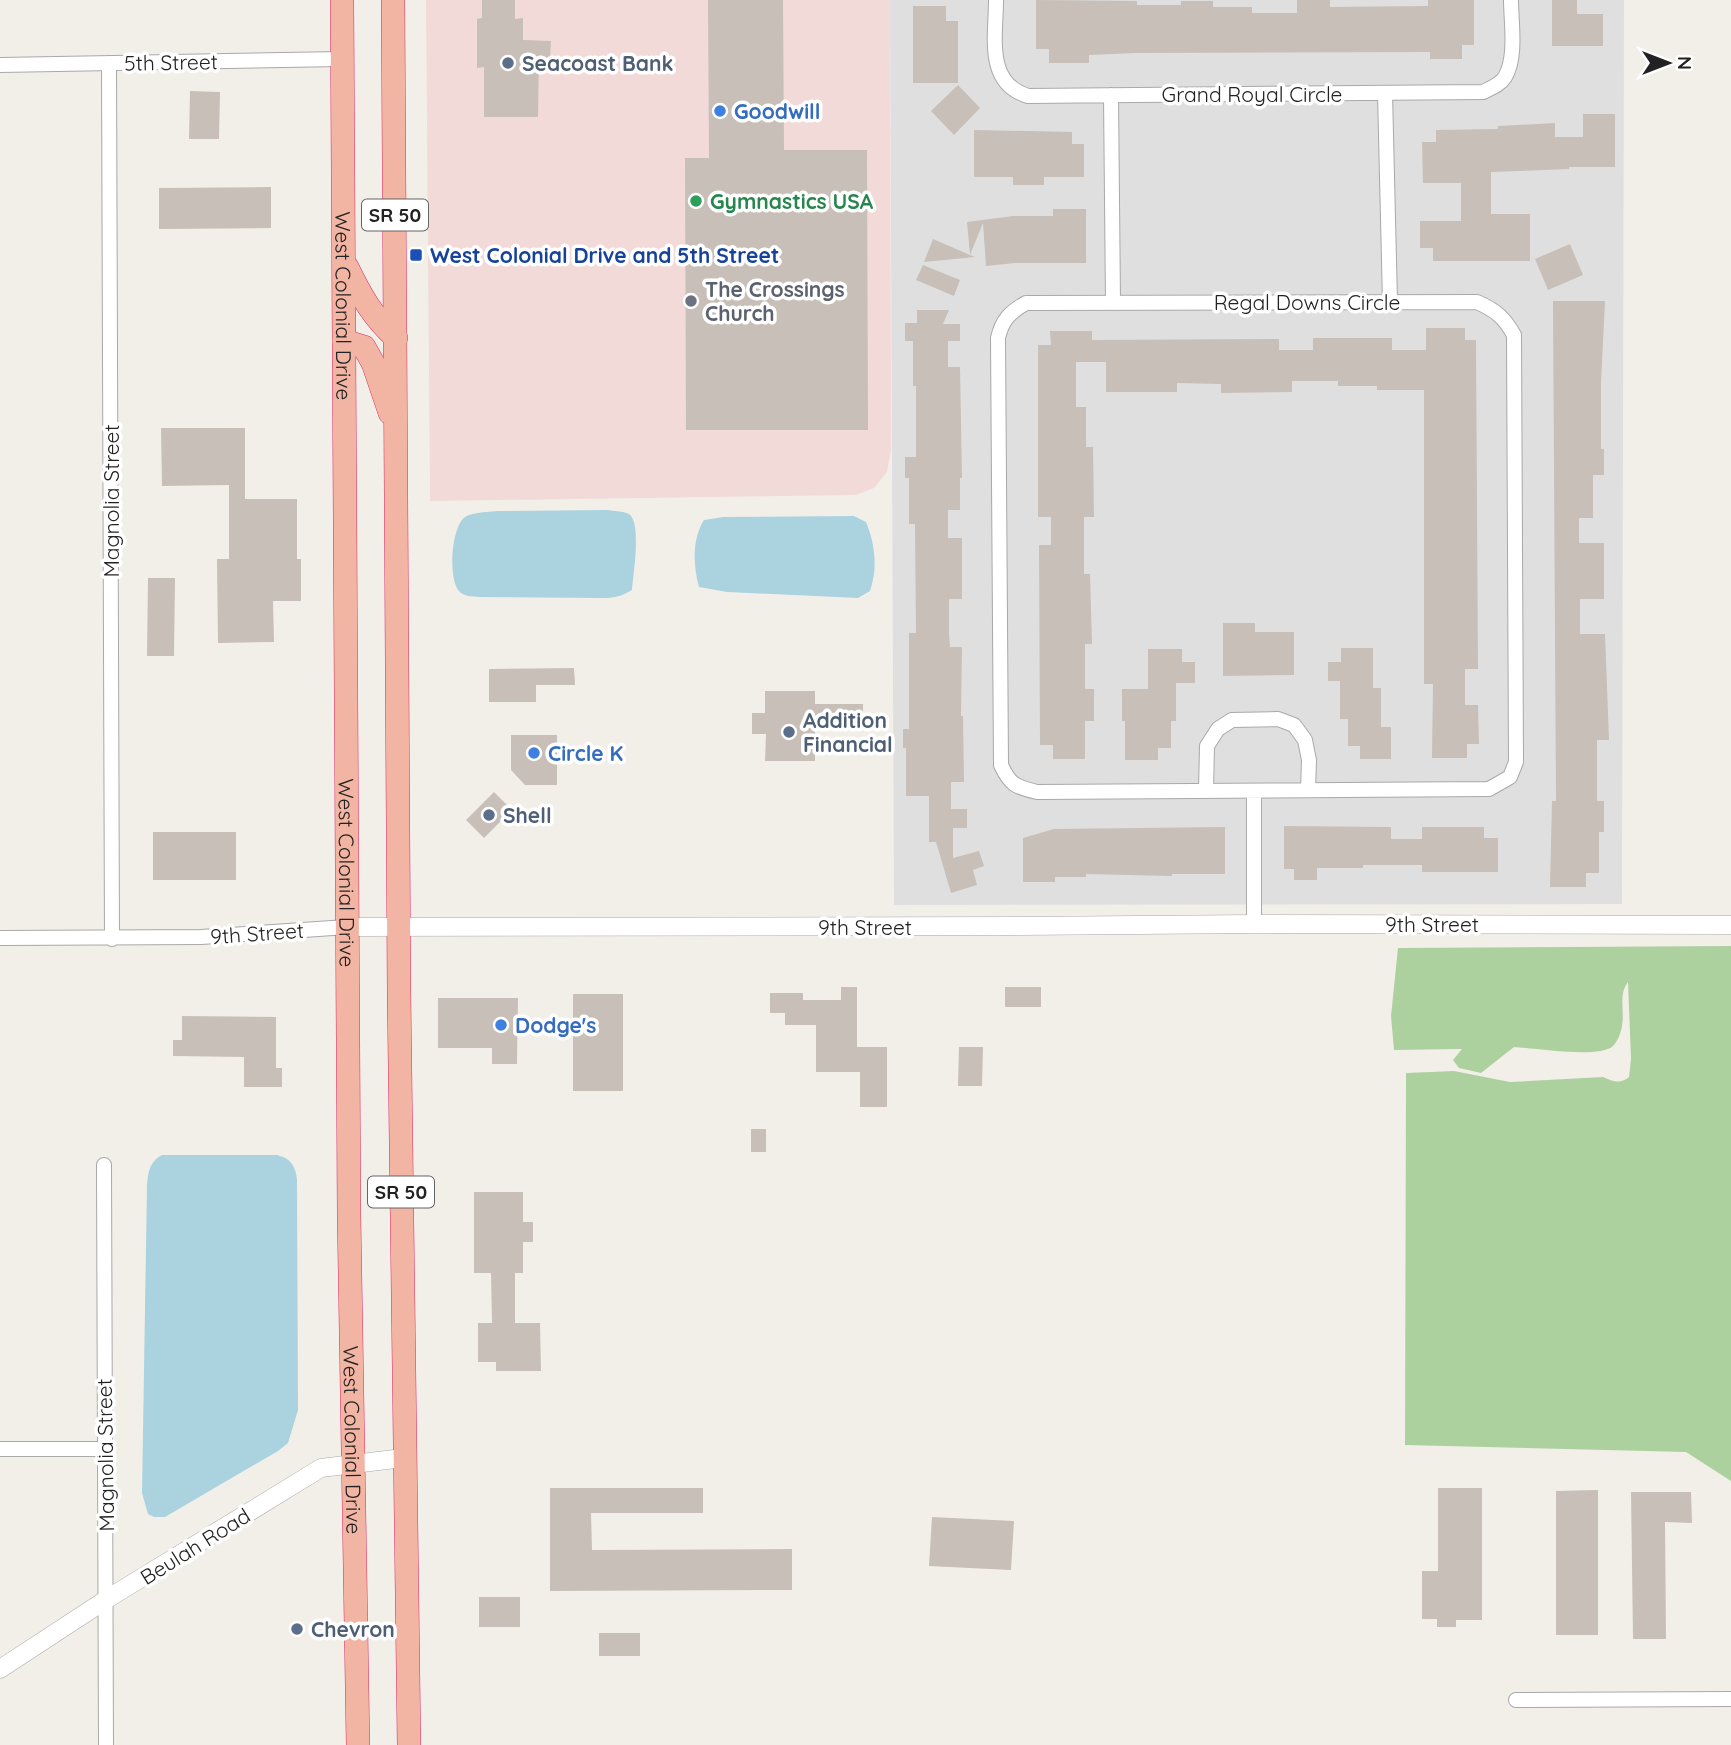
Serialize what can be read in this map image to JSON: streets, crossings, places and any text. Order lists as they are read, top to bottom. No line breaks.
{"streets":{"highway":["SR 50","West Colonial Drive"],"street":["5th Street","Grand Royal Circle","Regal Downs Circle","Magnolia Street","9th Street","Beulah Road"]},"crossings":[["5th Street","West Colonial Drive"],["5th Street","Magnolia Street"],["SR 50","9th Street"],["SR 50","Beulah Road"],["West Colonial Drive","9th Street"],["West Colonial Drive","Beulah Road"],["Magnolia Street","9th Street"],["Magnolia Street","Beulah Road"]],"places":{"other":["Seacoast Bank","Goodwill","Gymnastics USA","The Crossings Church","Addition Financial","Circle K","Shell","Dodge's","Chevron"],"transit":["West Colonial Drive and 5th Street"]},"north":"right"}
